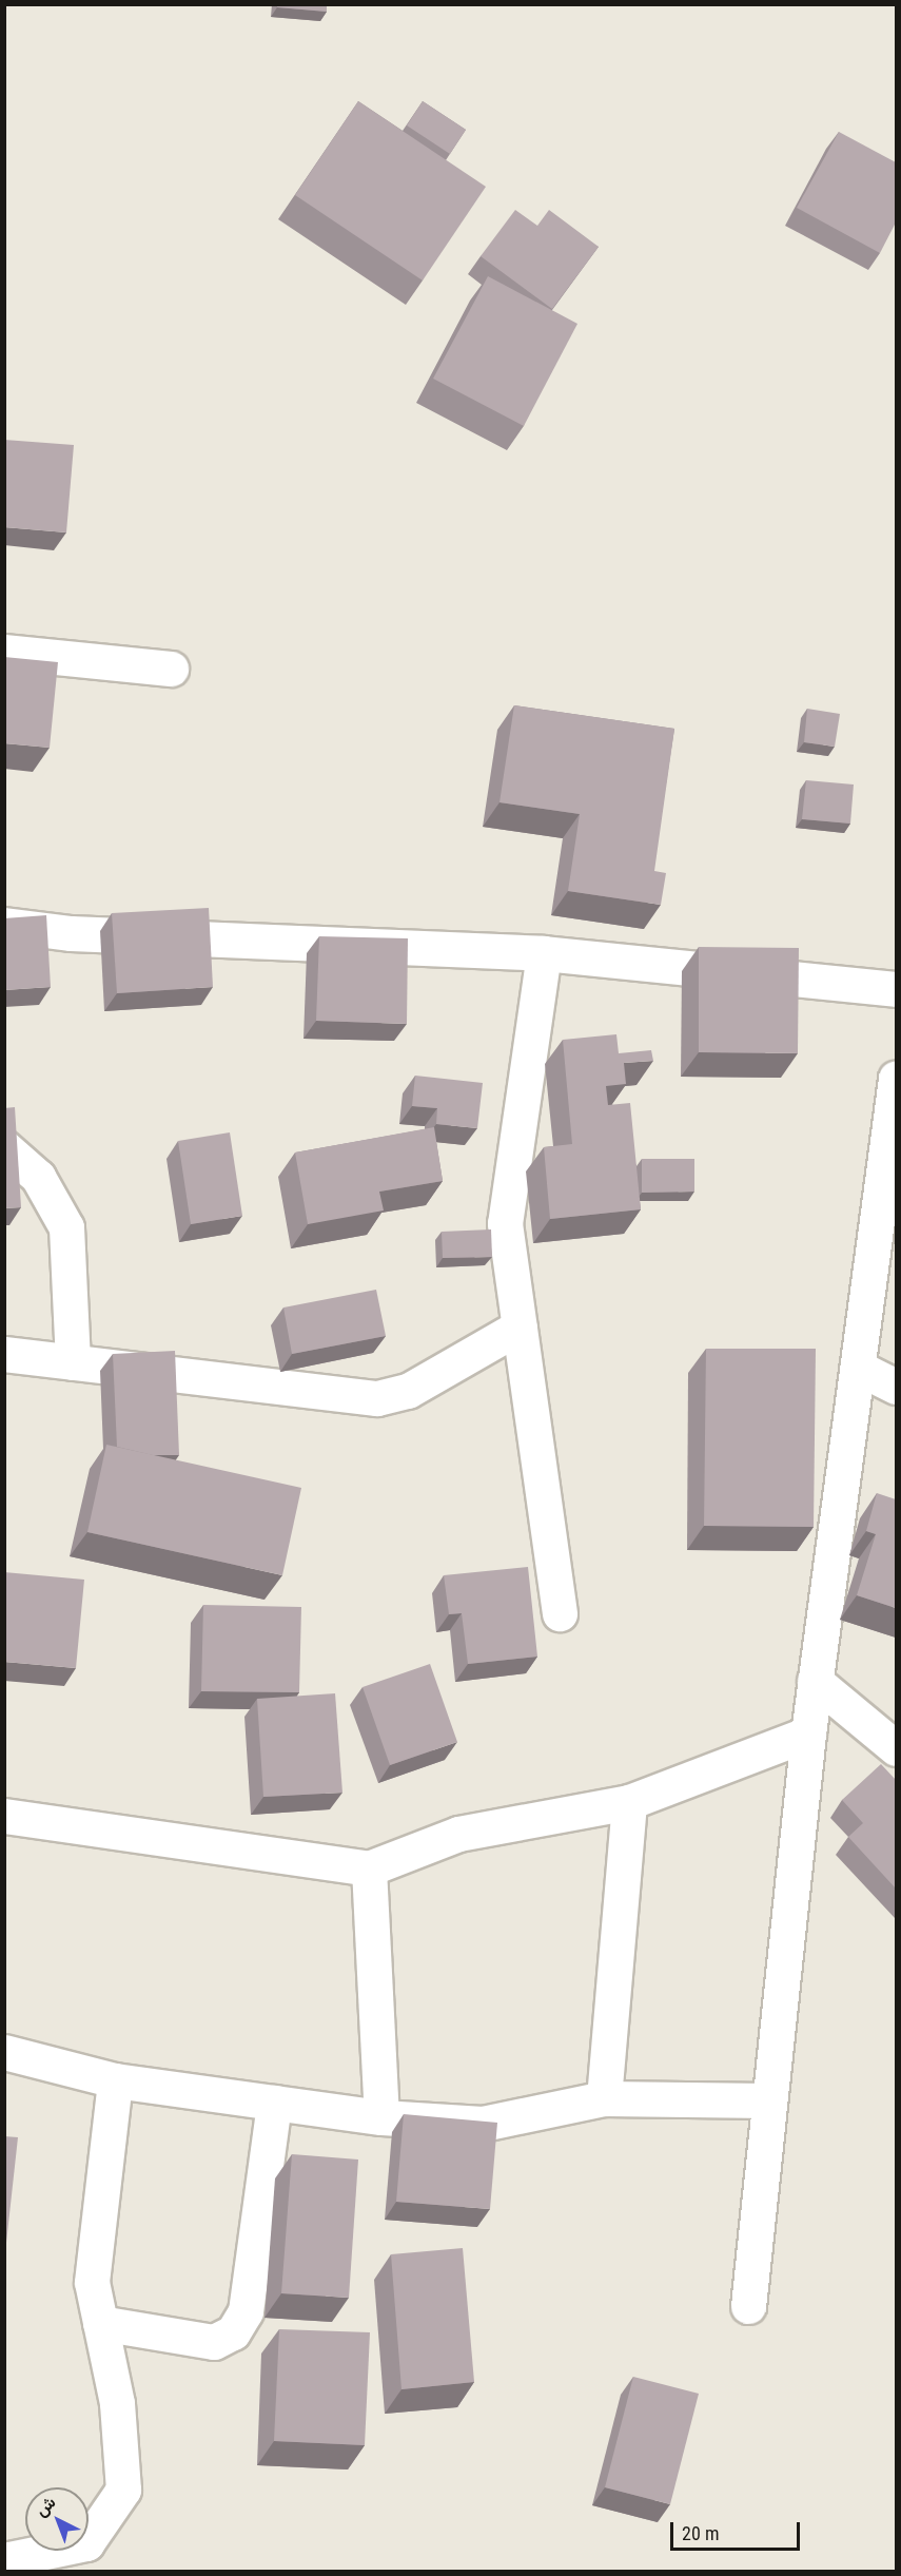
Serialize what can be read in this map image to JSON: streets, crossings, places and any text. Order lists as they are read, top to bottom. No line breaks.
{"scale_bar":"20 m","north":"top left"}
